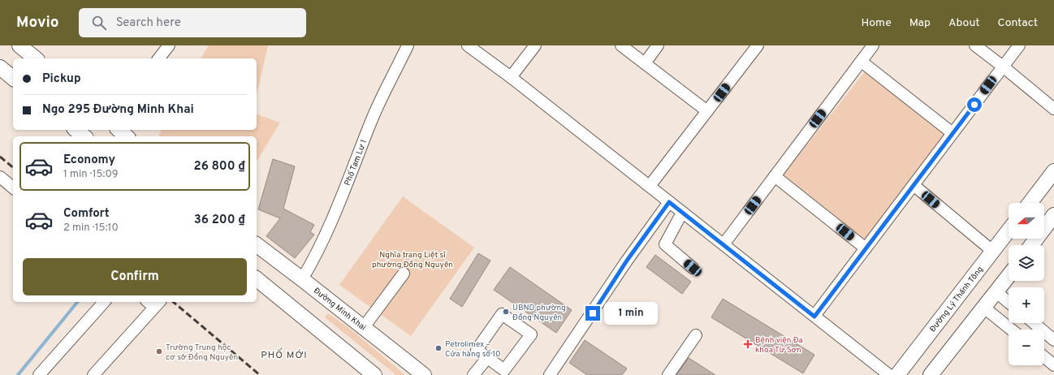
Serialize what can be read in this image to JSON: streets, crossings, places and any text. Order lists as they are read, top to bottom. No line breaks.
{"streets":{"main road":["Đường Lý Thánh Tông","Đường Minh Khai"],"street":["Phố Tam Lư 1"]},"crossings":[["Phố Tam Lư 1","Đường Minh Khai"]],"districts":["PHỐ MỚI"],"parks":["Nghĩa trang Liệt sĩ phường Đồng Nguyên"],"places":{"other":["UBND phường Đồng Nguyên","Petrolimex – Cửa hàng số 10","Trường Trung học cơ sở Đồng Nguyên"],"health":["Bệnh viện Đa khoa Từ Sơn"]},"north":"left","page":{"header":"Movio","search":"Search here","nav":["Home","Map","About","Contact"],"banner":["Pickup","Ngo 295 Đường Minh Khai"],"list":[{"name":"Economy","note":"1 min · 15:09","value":"26 800 ₫"},{"name":"Comfort","note":"2 min · 15:10","value":"36 200 ₫"}],"map_buttons":["+","−"],"buttons":"Confirm","bubble":"1 min"}}
